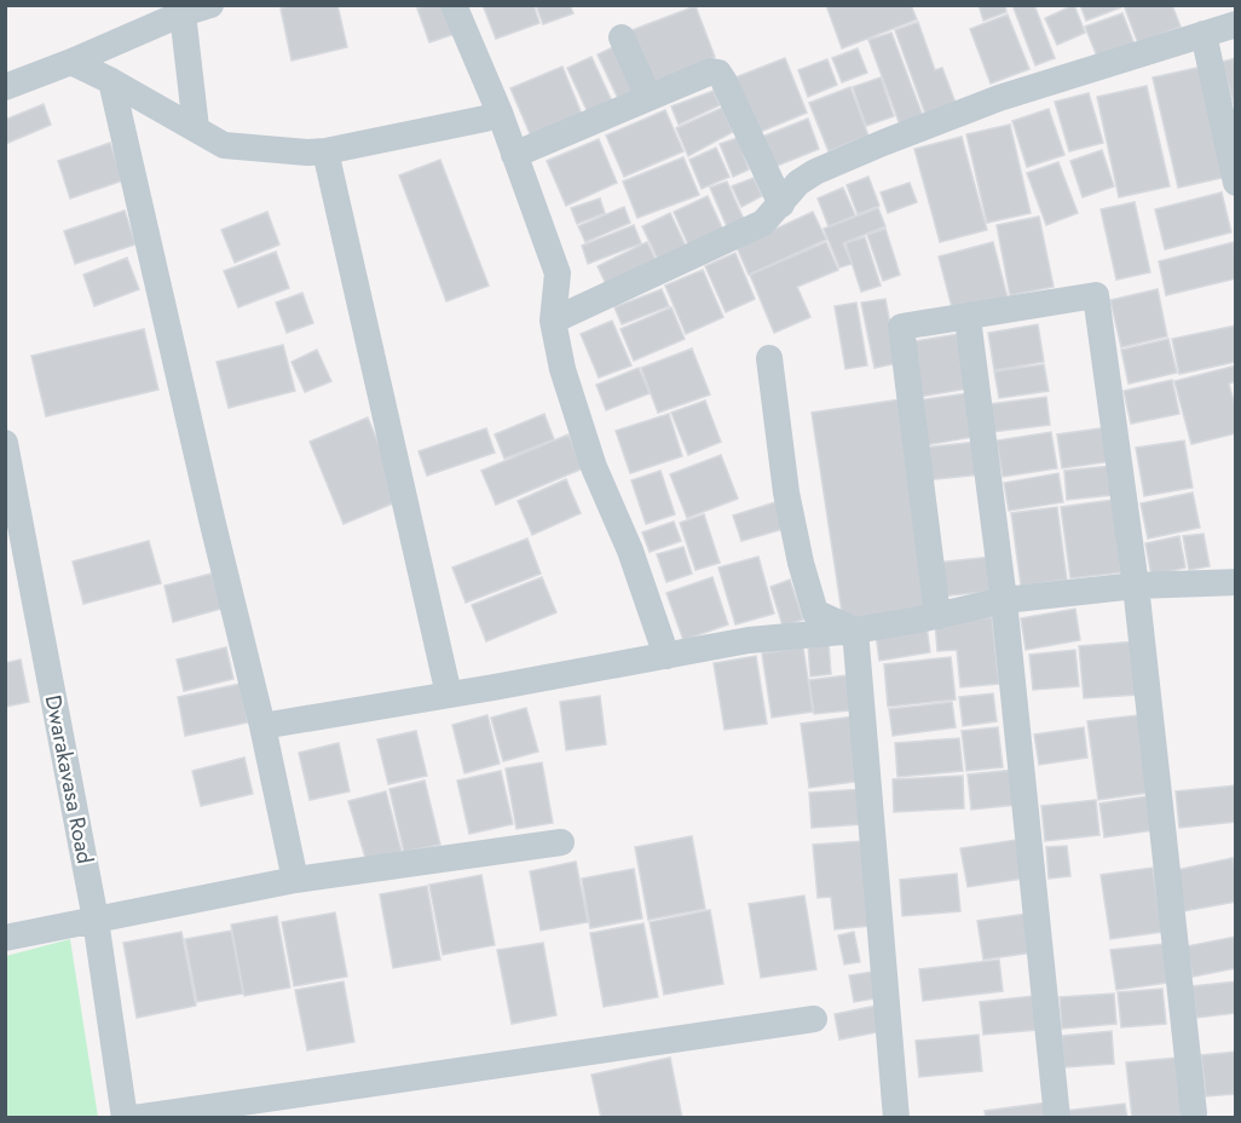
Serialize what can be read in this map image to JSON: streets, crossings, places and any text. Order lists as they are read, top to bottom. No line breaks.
{"streets":{"street":["Dwarakavasa Road"]}}
